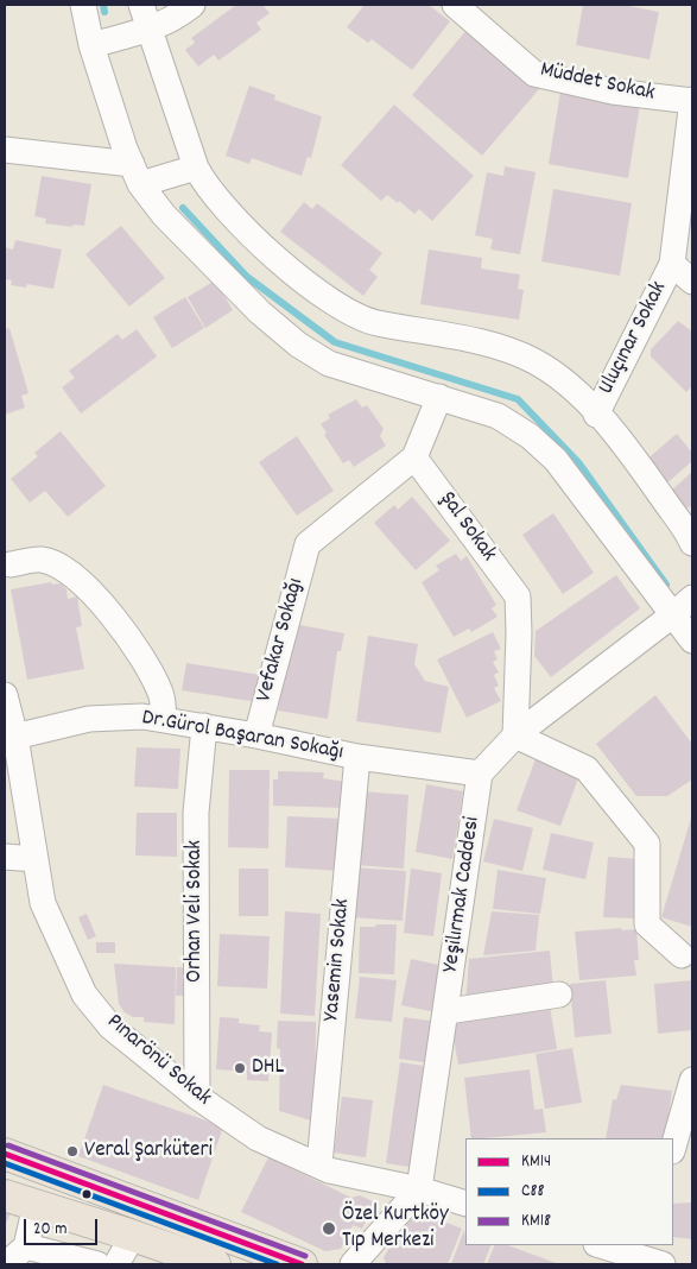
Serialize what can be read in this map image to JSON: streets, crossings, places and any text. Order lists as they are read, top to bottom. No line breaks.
{"streets":{"street":["Müddet Sokak","Uluçınar Sokak","Şal Sokak","Vefakar Sokağı","Dr.Gürol Başaran Sokağı","Yeşilırmak Caddesi","Orhan Veli Sokak","Yasemin Sokak","Pınarönü Sokak"]},"crossings":[["Müddet Sokak","Uluçınar Sokak"],["Şal Sokak","Vefakar Sokağı"],["Vefakar Sokağı","Dr.Gürol Başaran Sokağı"],["Dr.Gürol Başaran Sokağı","Yeşilırmak Caddesi"],["Dr.Gürol Başaran Sokağı","Orhan Veli Sokak"],["Dr.Gürol Başaran Sokağı","Yasemin Sokak"],["Dr.Gürol Başaran Sokağı","Pınarönü Sokak"],["Yeşilırmak Caddesi","Pınarönü Sokak"],["Orhan Veli Sokak","Pınarönü Sokak"],["Yasemin Sokak","Pınarönü Sokak"]],"places":["DHL","Veral Şarküteri","Özel Kurtköy Tıp Merkezi"],"lines":["transit line KM18","transit line KM14","transit line C88"],"legend":["KM14","C88","KM18"],"scale_bar":"20 m"}
